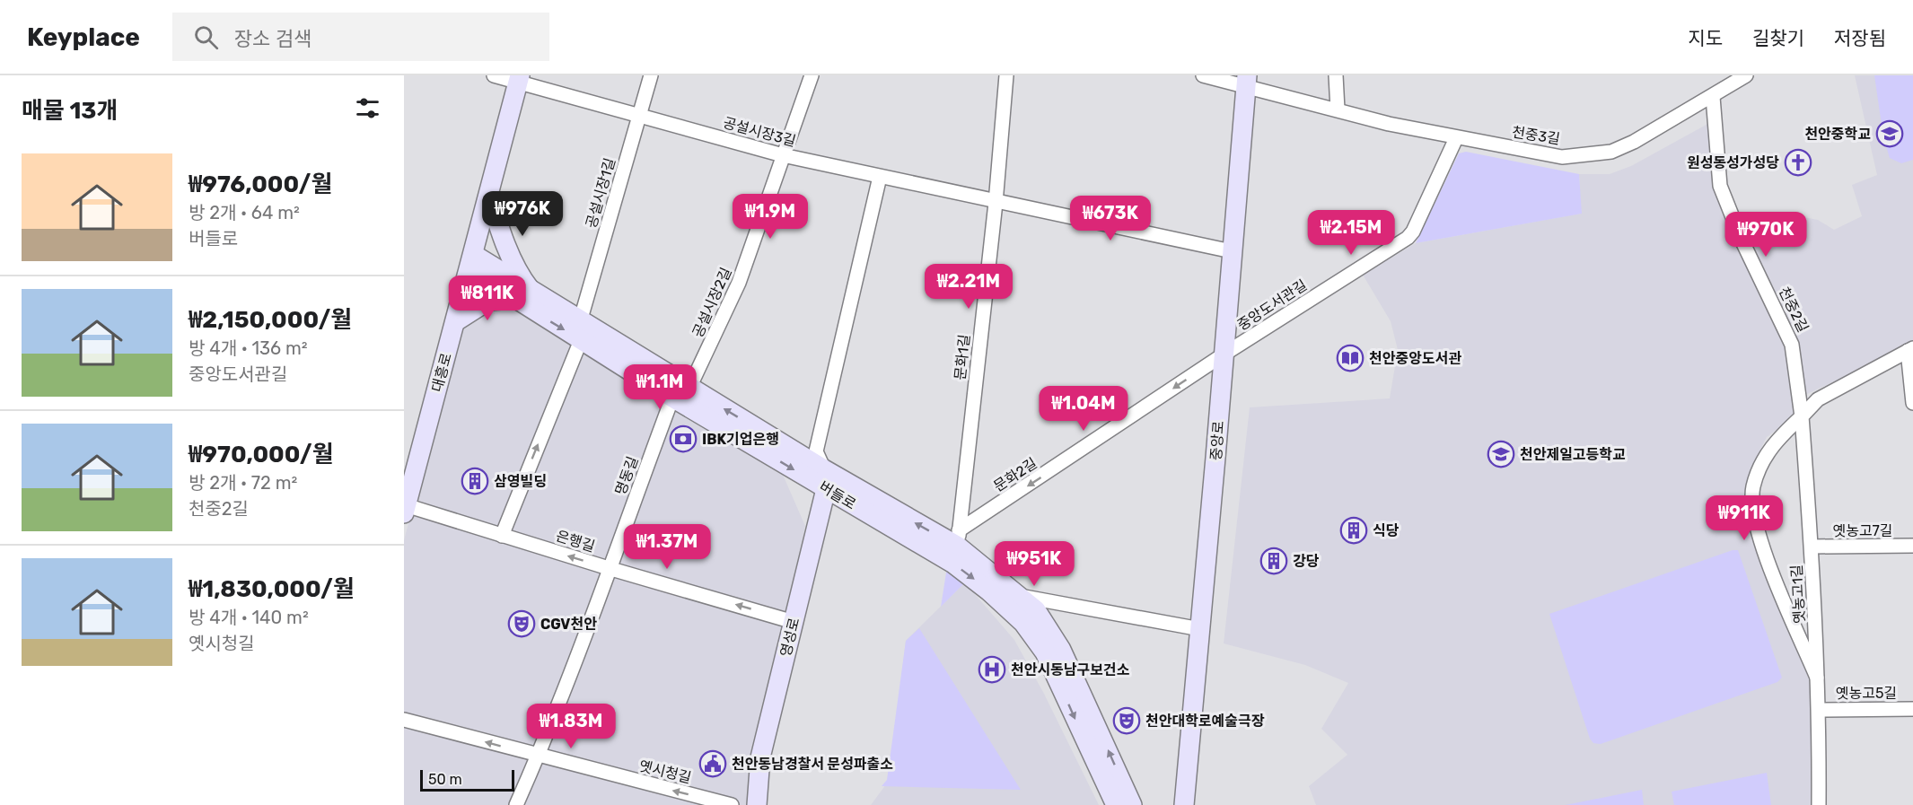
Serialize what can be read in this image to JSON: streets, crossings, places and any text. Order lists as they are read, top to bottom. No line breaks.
{"streets":{"street":["공설시장3길","천중3길","공설시장1길","공설시장2길","중앙도서관길","천중2길","문화1길","대흥로","중앙로","문화2길","명동길","버들로","옛농고7길","은행길","옛농고1길","영성로","옛농고5길","옛시청길"]},"crossings":[["공설시장3길","공설시장1길"],["공설시장3길","공설시장2길"],["공설시장3길","문화1길"],["공설시장3길","대흥로"],["공설시장3길","중앙로"],["천중3길","중앙도서관길"],["천중3길","천중2길"],["천중3길","중앙로"],["공설시장1길","버들로"],["공설시장2길","버들로"],["중앙도서관길","중앙로"],["중앙도서관길","문화2길"],["천중2길","옛농고1길"],["문화1길","문화2길"],["문화1길","버들로"],["대흥로","버들로"],["대흥로","은행길"],["중앙로","문화2길"],["중앙로","버들로"],["문화2길","버들로"],["명동길","버들로"],["명동길","은행길"],["명동길","옛시청길"],["버들로","영성로"],["옛농고7길","옛농고1길"],["은행길","영성로"],["옛농고1길","옛농고5길"]],"one_way":["문화2길","은행길","옛시청길"],"places":{"school or university":["천안중학교","천안제일고등학교"],"church":["원성동성가성당"],"library":["천안중앙도서관"],"bank":["IBK기업은행"],"building":["삼영빌딩","식당","강당"],"theatre":["CGV천안","천안대학로예술극장"],"hospital":["천안시동남구보건소"],"public building":["천안동남경찰서 문성파출소"]},"scale_bar":"50 m","page":{"header":"Keyplace","search":"장소 검색","nav":["지도","길찾기","저장됨"],"heading":"매물 13개","list":[{"name":"₩976,000/월","note":"방 2개 · 64 m² · 버들로"},{"name":"₩2,150,000/월","note":"방 4개 · 136 m² · 중앙도서관길"},{"name":"₩970,000/월","note":"방 2개 · 72 m² · 천중2길"},{"name":"₩1,830,000/월","note":"방 4개 · 140 m² · 옛시청길"}],"price":["₩976K","₩1.9M","₩673K","₩2.15M","₩970K","₩2.21M","₩811K","₩1.1M","₩1.04M","₩911K","₩1.37M","₩951K","₩1.83M"],"scale":"50 m"}}
